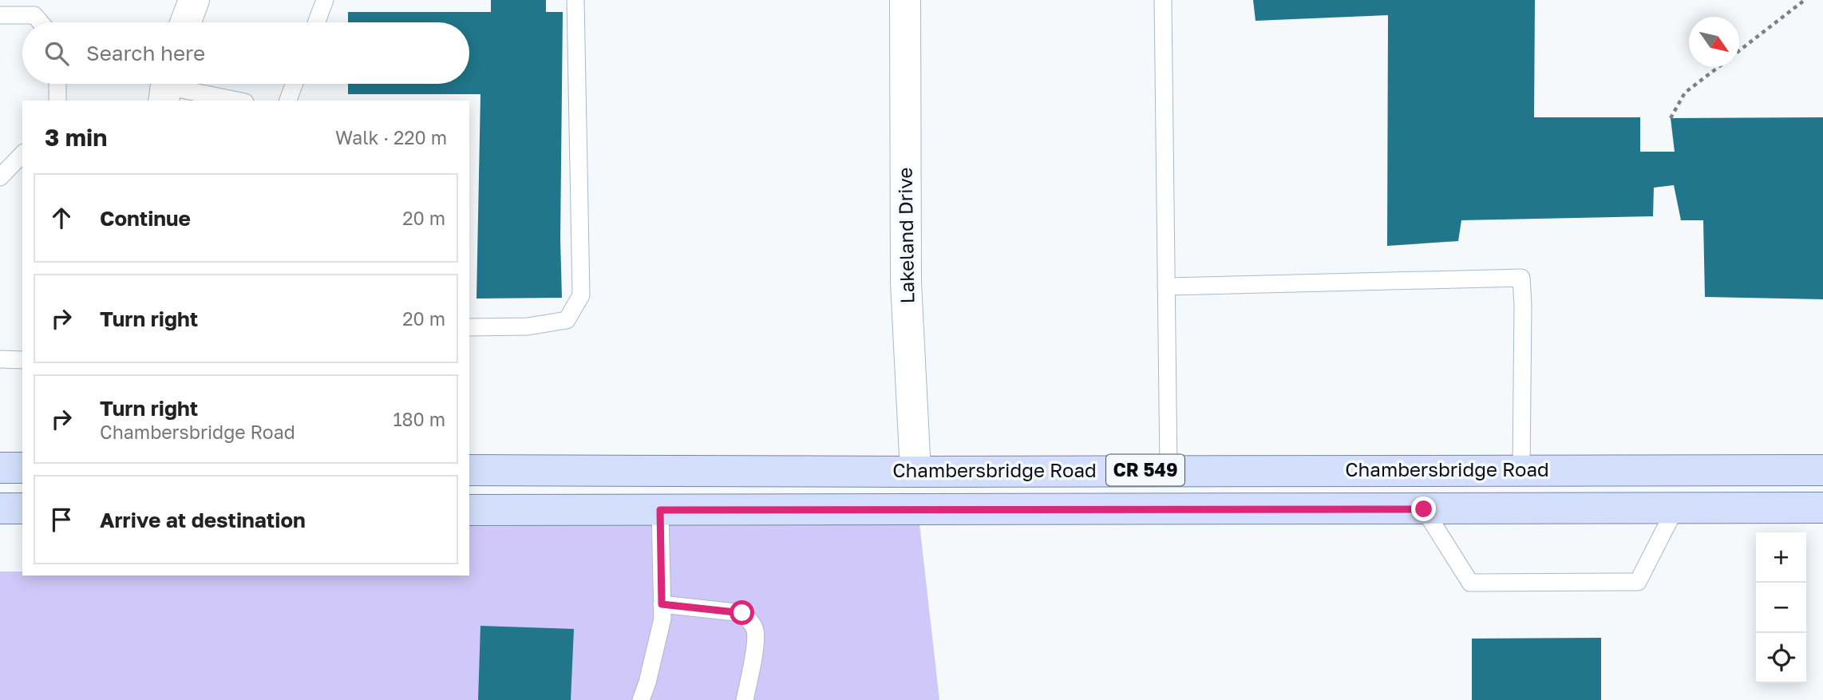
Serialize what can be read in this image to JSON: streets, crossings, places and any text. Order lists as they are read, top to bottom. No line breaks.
{"streets":{"main road":["CR 549","Chambersbridge Road"],"street":["Lakeland Drive"]},"crossings":[["Lakeland Drive","Chambersbridge Road"]],"north":"bottom right","page":{"search":"Search here","heading":["3 min","Walk · 220 m"],"list":[["Continue","20 m"],["Turn right","20 m"],["Turn right","Chambersbridge Road","180 m"],"Arrive at destination"],"map_buttons":["+","−"]}}
